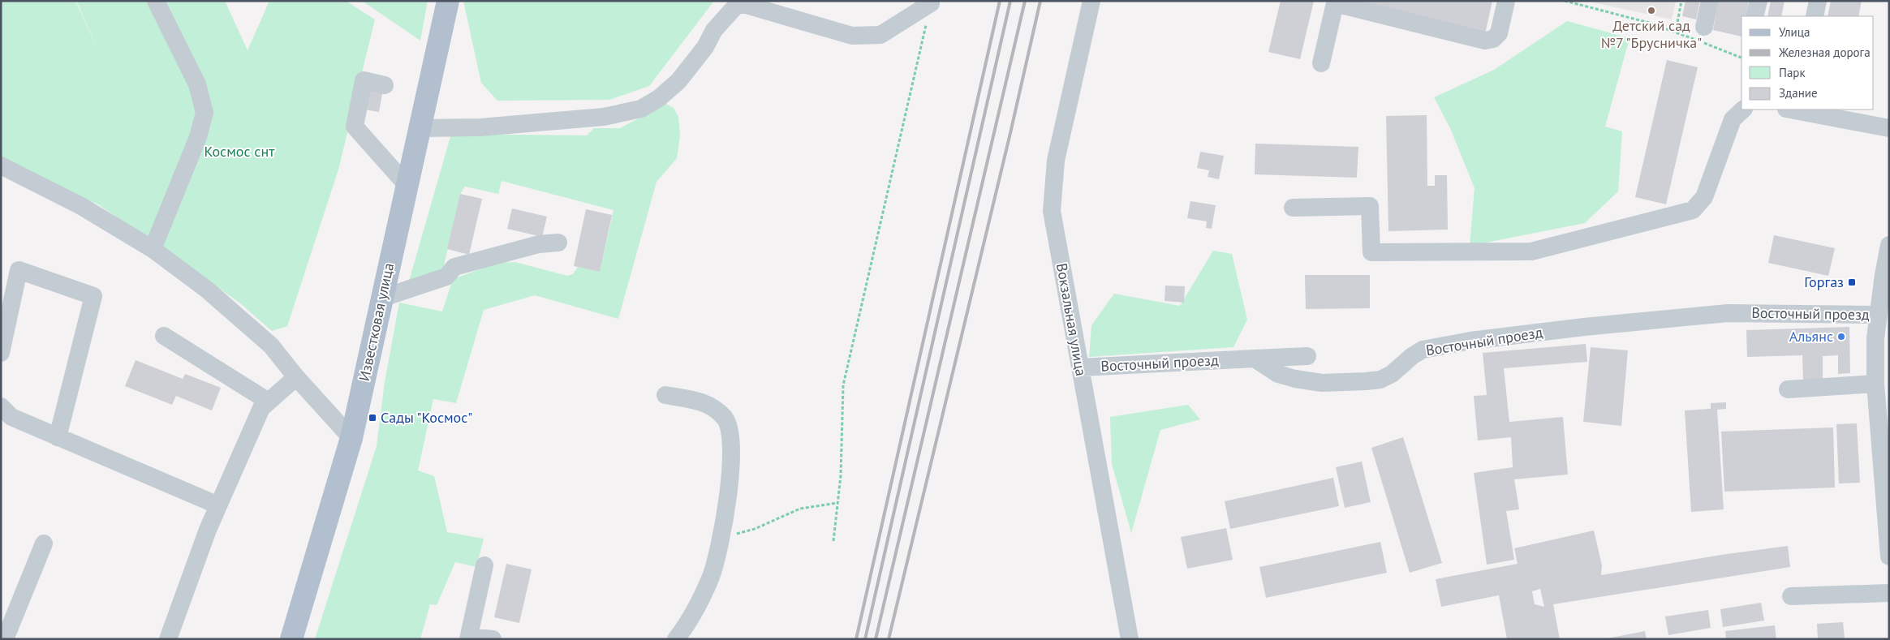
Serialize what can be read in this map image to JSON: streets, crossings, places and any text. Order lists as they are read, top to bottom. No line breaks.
{"streets":{"main road":["Известковая улица"],"street":["Восточный проезд","Вокзальная улица"]},"crossings":[["Восточный проезд","Вокзальная улица"]],"parks":["Космос снт"],"places":{"other":["Детский сад №7 \"Брусничка\"","Альянс"],"transit":["Горгаз","Сады \"Космос\""]},"legend":["Улица","Железная дорога","Парк","Здание"]}
